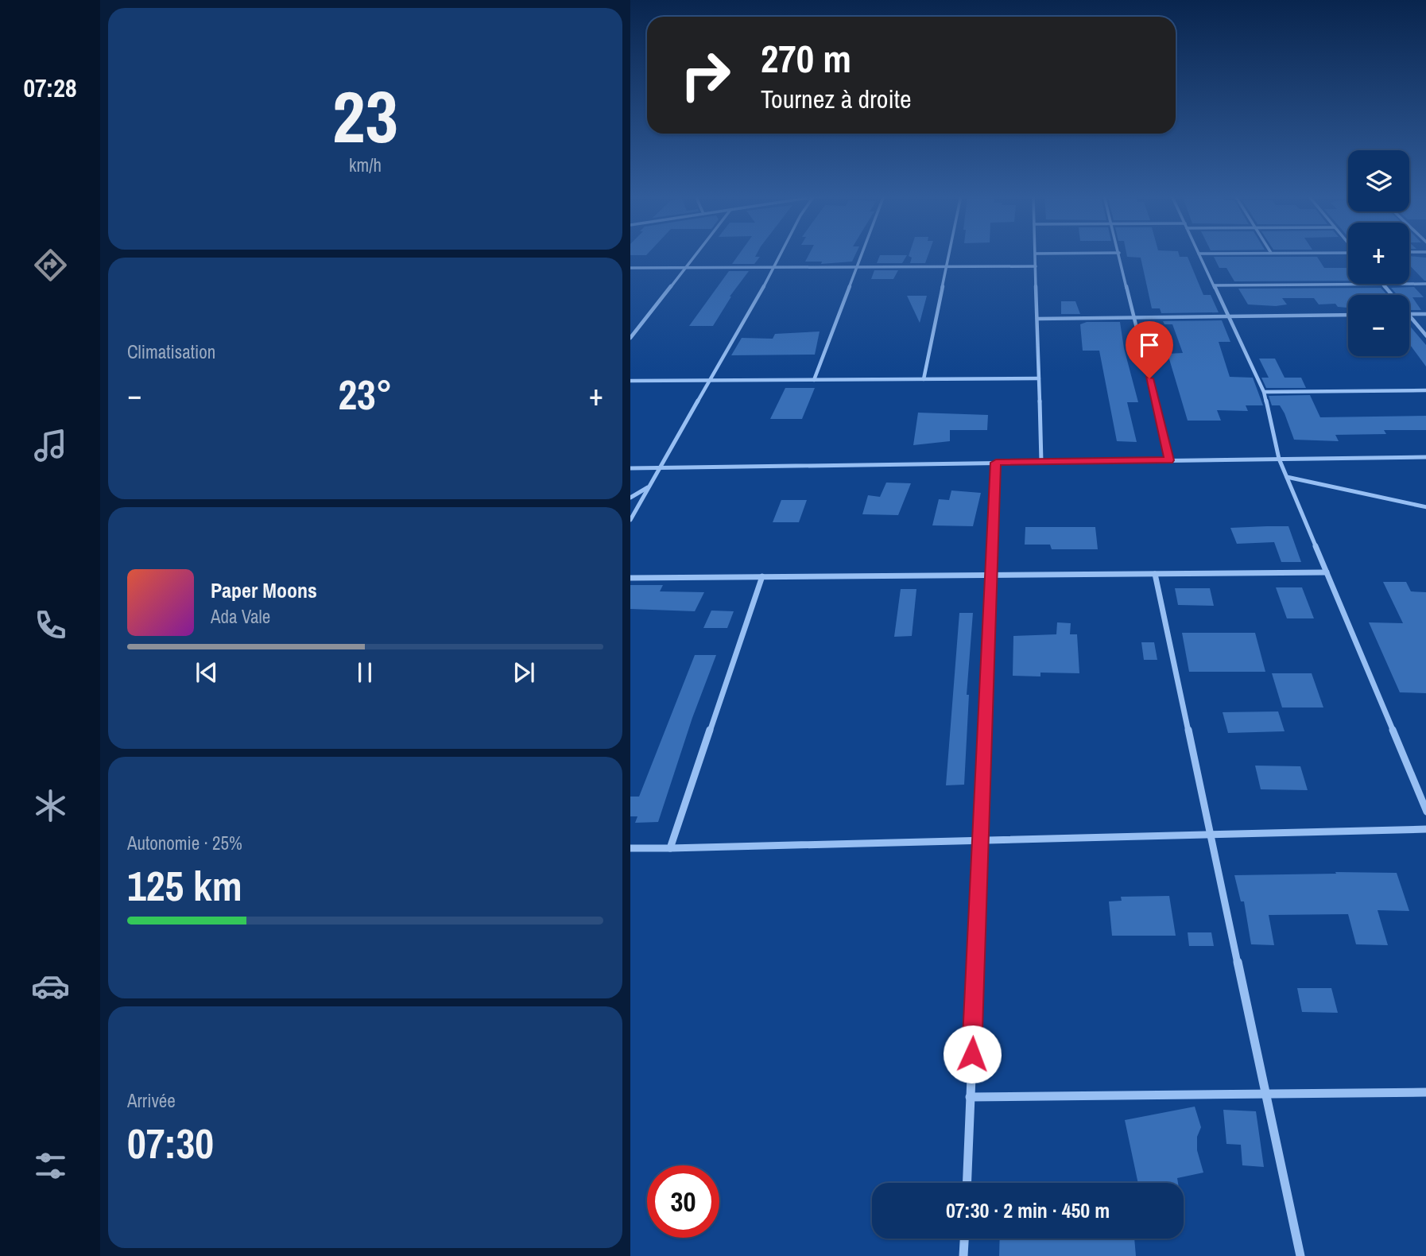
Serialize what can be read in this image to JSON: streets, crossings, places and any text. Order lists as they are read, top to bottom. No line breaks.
{"page":{"tabs":"07:28","tile":[["23","km/h"],"Climatisation",["Autonomie · 25%","125 km"],["Arrivée","07:30"]],"turn":["270 m","Tournez à droite"],"map_buttons":["+","−"],"heat":["−","23°","+"],"song":["Paper Moons","Ada Vale"],"limit":"30","trip":"07:30 · 2 min · 450 m"}}
